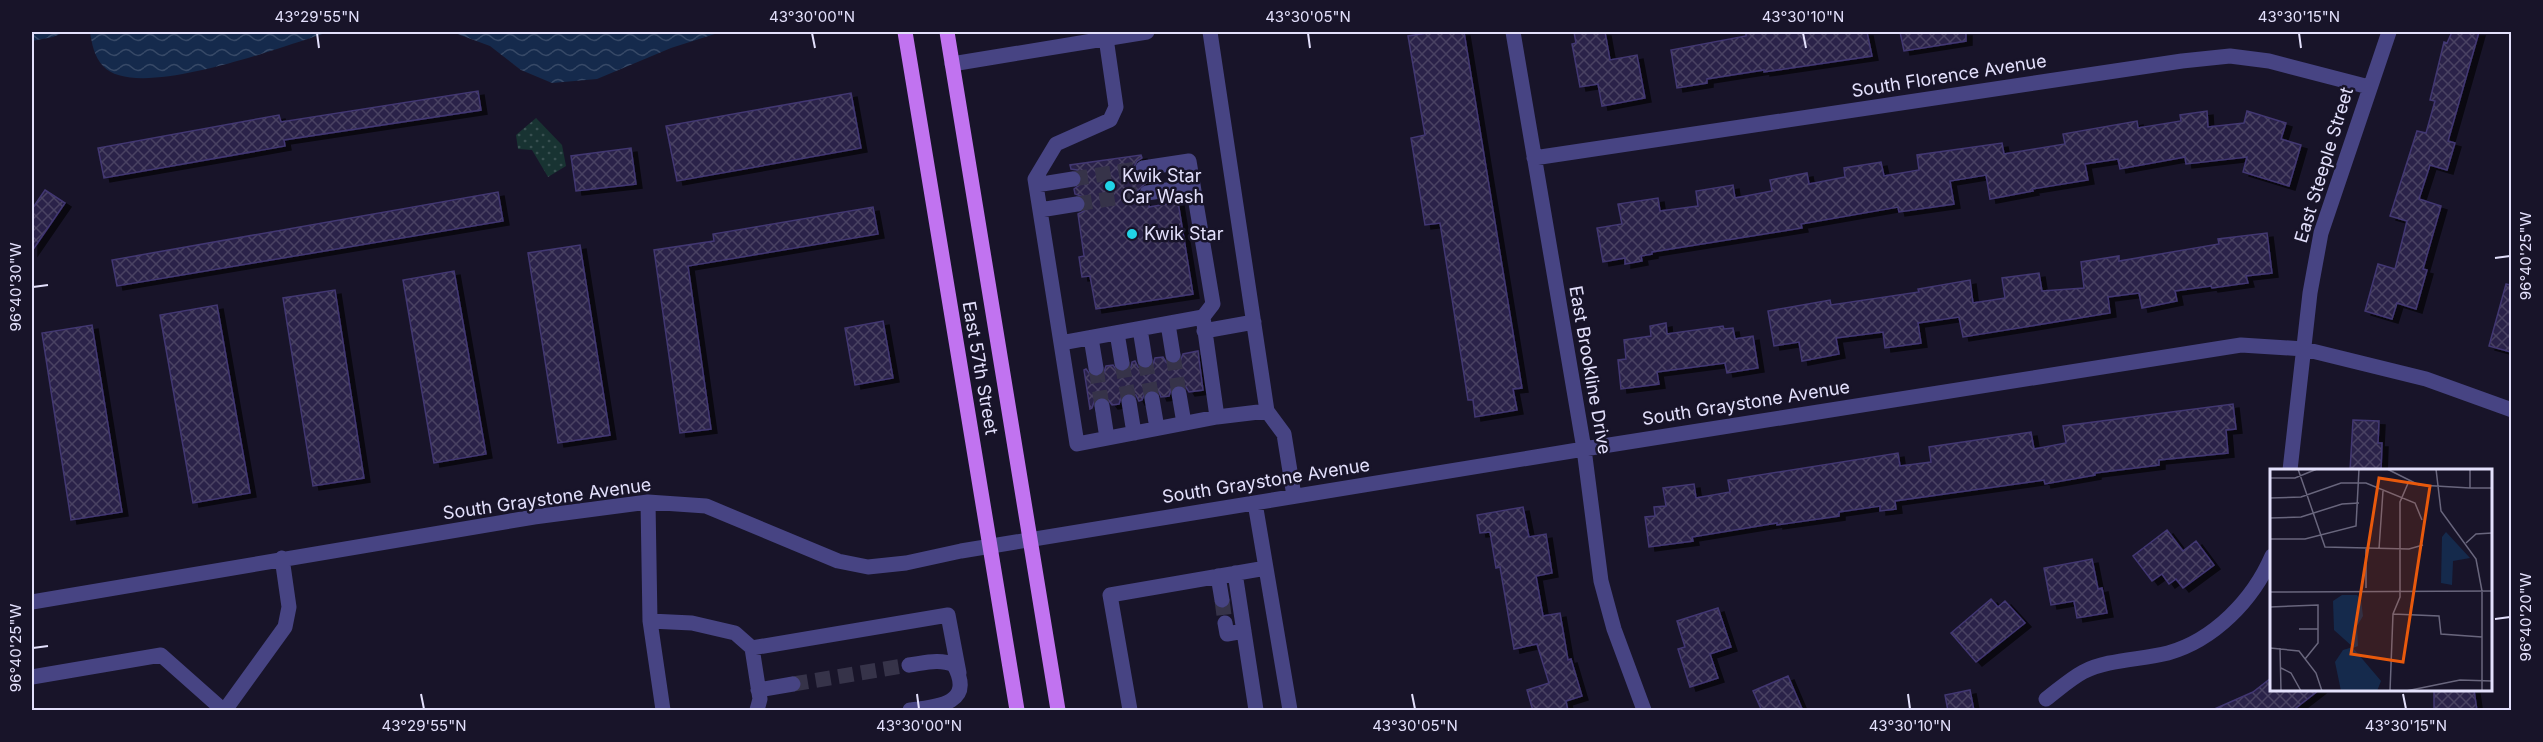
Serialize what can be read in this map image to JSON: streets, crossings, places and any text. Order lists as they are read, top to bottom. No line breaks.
{"streets":{"main road":["East 57th Street"],"street":["South Florence Avenue","East Steeple Street","East Brookline Drive","South Graystone Avenue"]},"crossings":[["South Florence Avenue","East Steeple Street"],["South Florence Avenue","East Brookline Drive"],["East Steeple Street","South Graystone Avenue"],["East 57th Street","South Graystone Avenue"],["East Brookline Drive","South Graystone Avenue"]],"places":["Kwik Star Car Wash","Kwik Star"],"coordinates":["43°29'55\"N","43°30'00\"N","43°30'05\"N","43°30'10\"N","43°30'15\"N","96°40'25\"W","96°40'30\"W","96°40'20\"W"]}
